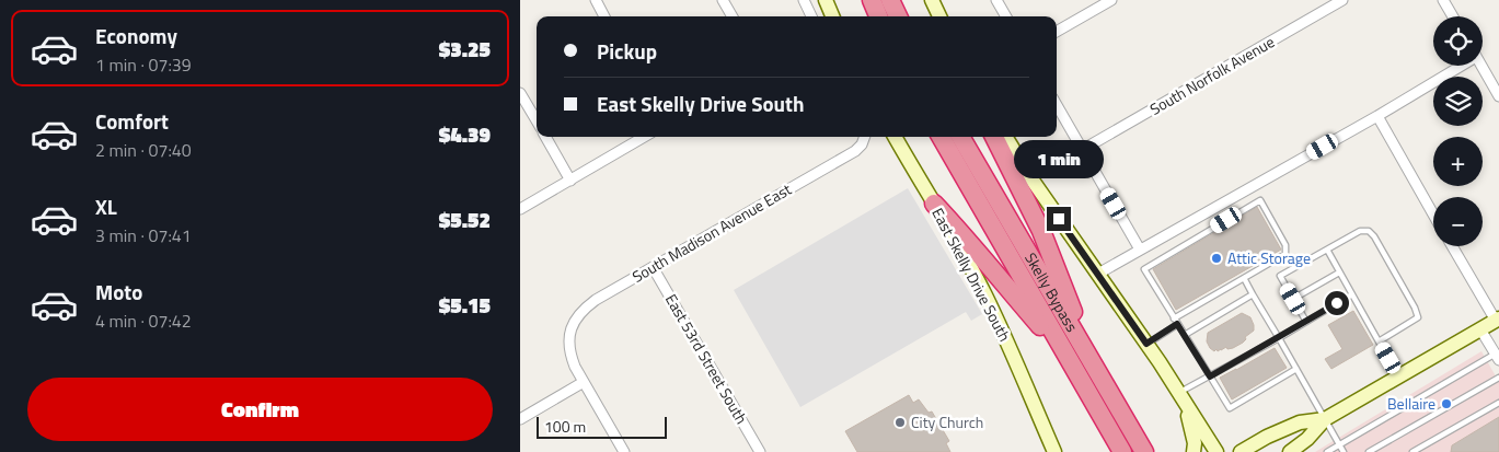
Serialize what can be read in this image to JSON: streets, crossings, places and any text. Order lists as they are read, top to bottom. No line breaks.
{"streets":{"highway":["Skelly Bypass"],"main road":["East Skelly Drive South"],"street":["South Norfolk Avenue","South Madison Avenue East","East 53rd Street South"]},"crossings":[["South Madison Avenue East","East 53rd Street South"]],"places":["Attic Storage","Bellaire","City Church"],"scale_bar":"100 m","page":{"list":[{"name":"Economy","note":"1 min · 07:39","value":"$3.25"},{"name":"Comfort","note":"2 min · 07:40","value":"$4.39"},{"name":"XL","note":"3 min · 07:41","value":"$5.52"},{"name":"Moto","note":"4 min · 07:42","value":"$5.15"}],"map_buttons":["+","−"],"banner":["Pickup","East Skelly Drive South"],"bubble":"1 min","buttons":"Confirm","scale":"100 m"}}
